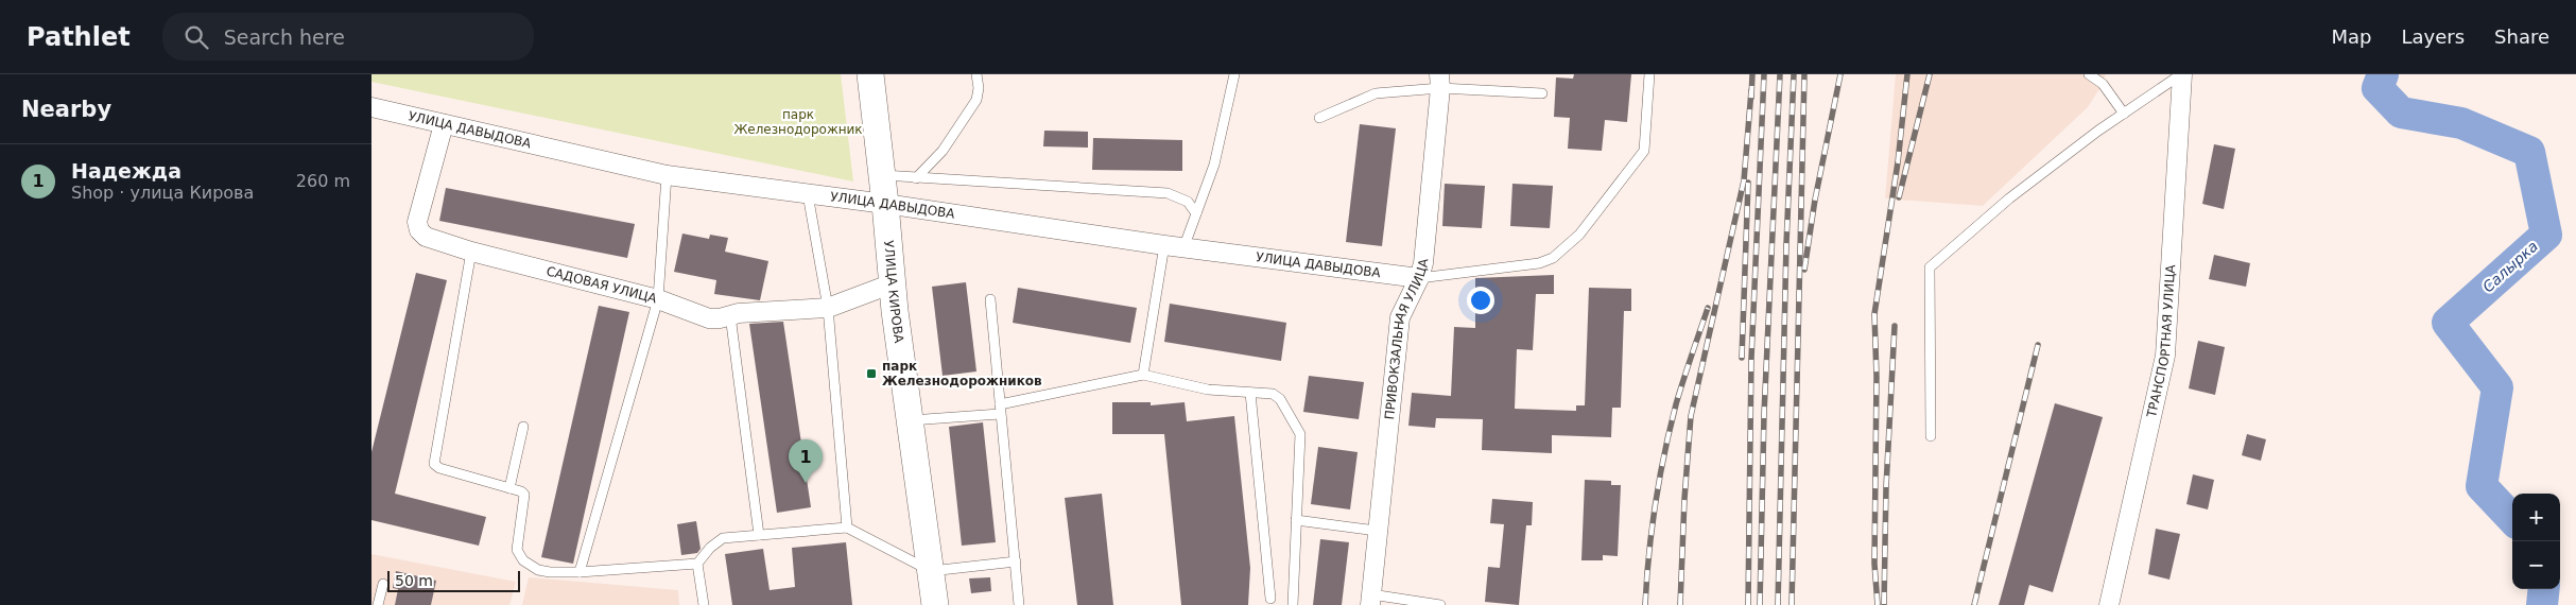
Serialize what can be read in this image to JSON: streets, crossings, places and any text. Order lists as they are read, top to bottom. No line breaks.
{"streets":{"main road":["УЛИЦА КИРОВА"],"street":["УЛИЦА ДАВЫДОВА","САДОВАЯ УЛИЦА","ПРИВОКЗАЛЬНАЯ УЛИЦА","ТРАНСПОРТНАЯ УЛИЦА"]},"crossings":[["УЛИЦА ДАВЫДОВА","САДОВАЯ УЛИЦА"],["УЛИЦА ДАВЫДОВА","УЛИЦА КИРОВА"],["УЛИЦА ДАВЫДОВА","ПРИВОКЗАЛЬНАЯ УЛИЦА"],["САДОВАЯ УЛИЦА","УЛИЦА КИРОВА"]],"water":["Салырка"],"parks":["парк Железнодорожник"],"places":{"transit":["парк Железнодорожников"]},"scale_bar":"50 m","page":{"header":"Pathlet","search":"Search here","nav":["Map","Layers","Share"],"heading":"Nearby","list":[{"mark":"1","name":"Надежда","note":"Shop · улица Кирова","value":"260 m"}],"pins":"1","map_buttons":["+","−"],"scale":"50 m"}}
